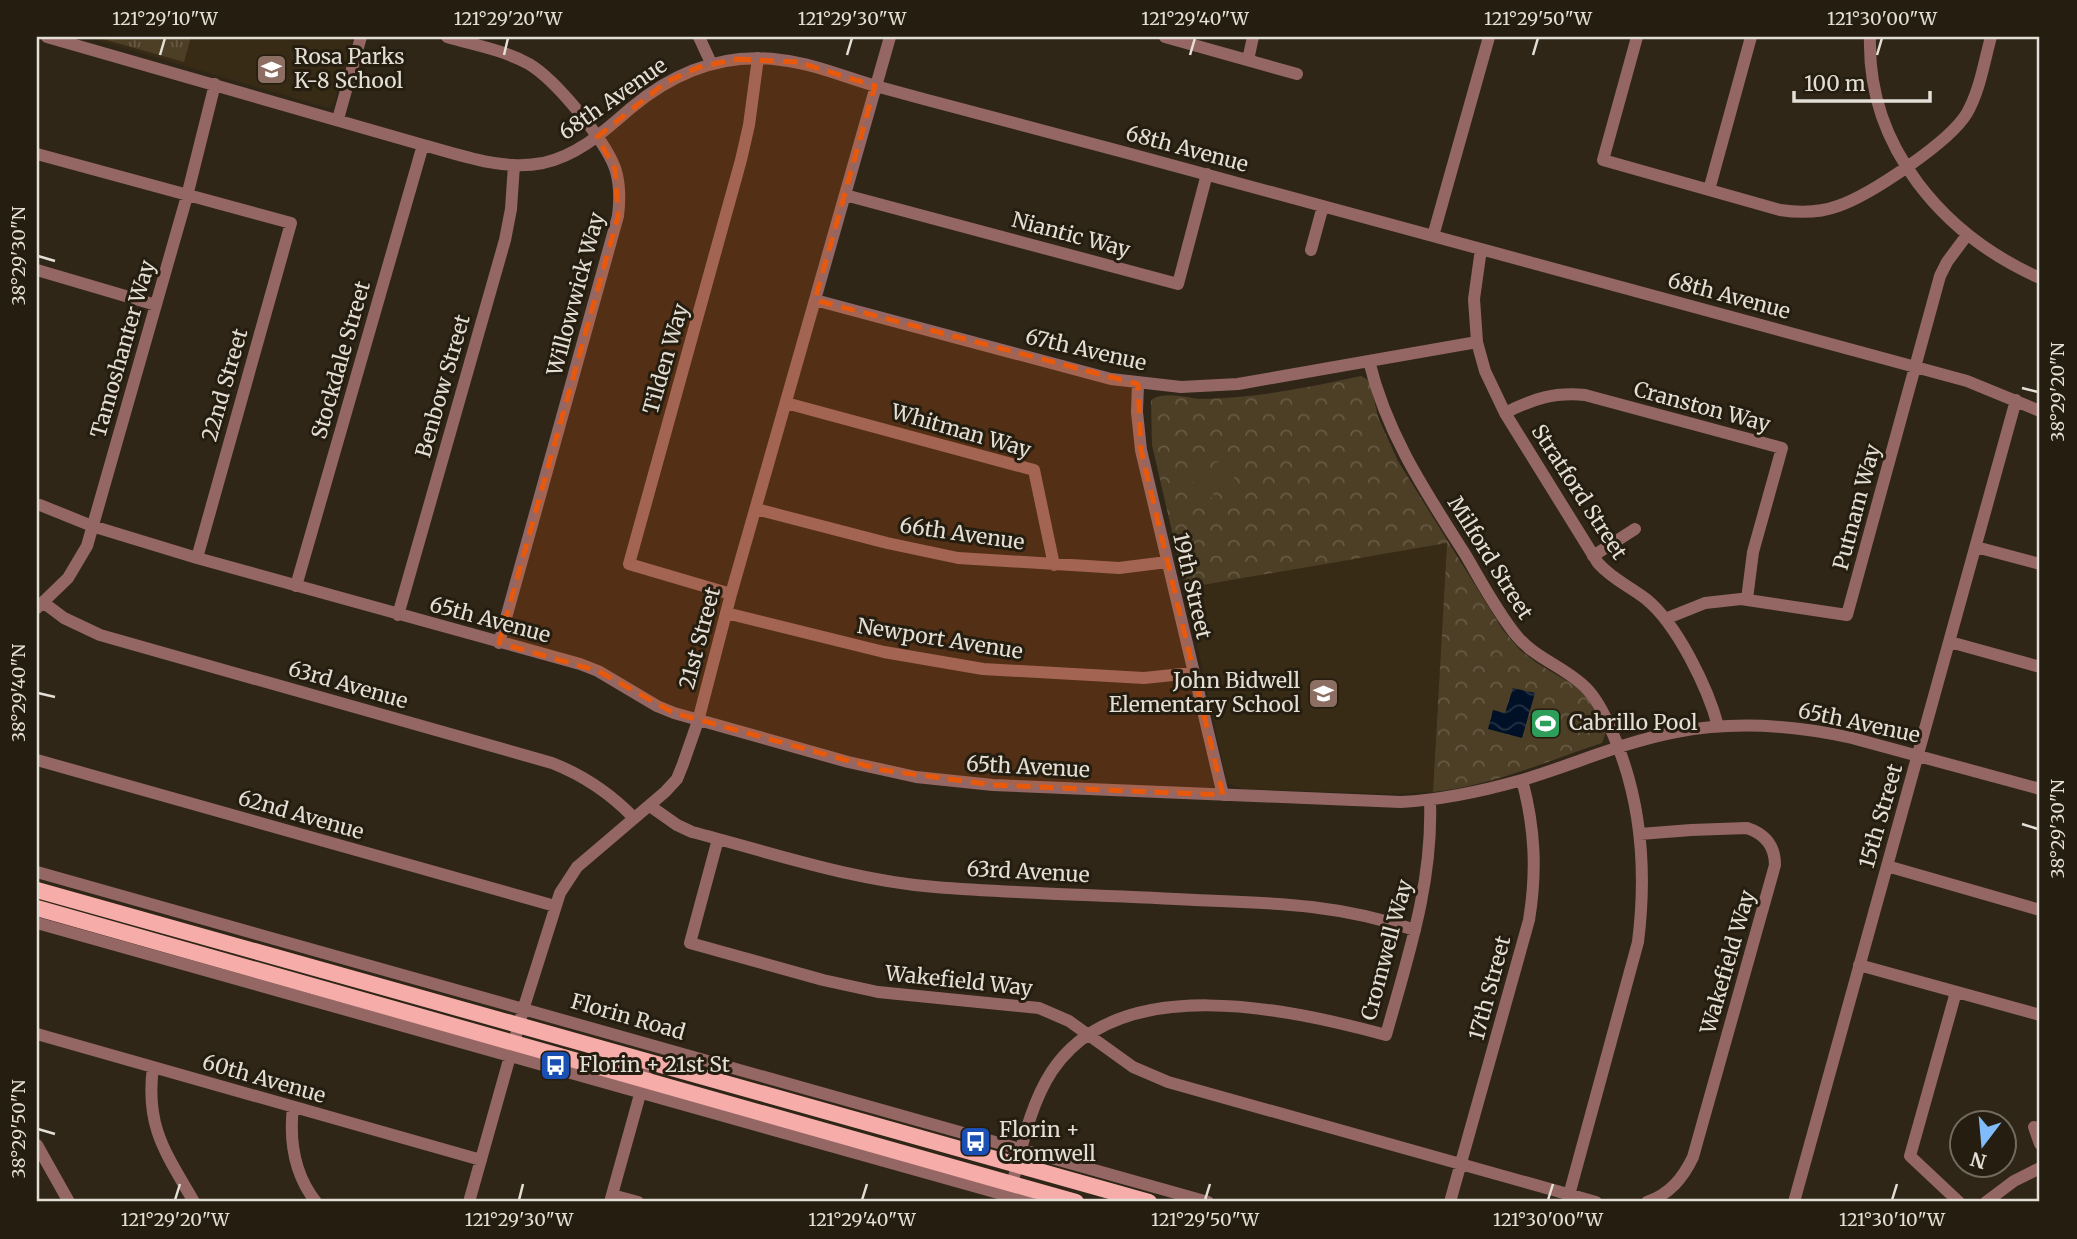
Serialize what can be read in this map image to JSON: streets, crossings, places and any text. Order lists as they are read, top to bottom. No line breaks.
{"streets":{"main road":["Florin Road"],"street":["68th Avenue","Niantic Way","Willowwick Way","Tamoshanter Way","67th Avenue","Tilden Way","Stockdale Street","22nd Street","Benbow Street","Cranston Way","Whitman Way","Stratford Street","Putnam Way","66th Avenue","Milford Street","19th Street","65th Avenue","21st Street","Newport Avenue","63rd Avenue","62nd Avenue","15th Street","Cromwell Way","Wakefield Way","17th Street","60th Avenue"]},"crossings":[["68th Avenue","Niantic Way"],["68th Avenue","Willowwick Way"],["68th Avenue","Tamoshanter Way"],["68th Avenue","Tilden Way"],["68th Avenue","Stockdale Street"],["68th Avenue","Benbow Street"],["68th Avenue","Stratford Street"],["68th Avenue","Putnam Way"],["68th Avenue","21st Street"],["68th Avenue","15th Street"],["Niantic Way","21st Street"],["Willowwick Way","65th Avenue"],["Tamoshanter Way","22nd Street"],["Tamoshanter Way","65th Avenue"],["Tamoshanter Way","63rd Avenue"],["67th Avenue","Stratford Street"],["67th Avenue","Milford Street"],["67th Avenue","19th Street"],["67th Avenue","21st Street"],["Tilden Way","21st Street"],["Stockdale Street","65th Avenue"],["22nd Street","65th Avenue"],["Benbow Street","65th Avenue"],["Cranston Way","Stratford Street"],["Cranston Way","Putnam Way"],["Whitman Way","66th Avenue"],["Whitman Way","21st Street"],["Stratford Street","Putnam Way"],["Stratford Street","65th Avenue"],["66th Avenue","19th Street"],["66th Avenue","21st Street"],["Milford Street","65th Avenue"],["Milford Street","Wakefield Way"],["19th Street","65th Avenue"],["19th Street","Newport Avenue"],["65th Avenue","21st Street"],["65th Avenue","15th Street"],["65th Avenue","Cromwell Way"],["65th Avenue","17th Street"],["21st Street","Newport Avenue"],["21st Street","63rd Avenue"],["21st Street","62nd Avenue"],["21st Street","Florin Road"],["21st Street","60th Avenue"],["63rd Avenue","Cromwell Way"],["63rd Avenue","Wakefield Way"],["Cromwell Way","Wakefield Way"],["Cromwell Way","Florin Road"],["Wakefield Way","17th Street"]],"places":{"school or university":["Rosa Parks K-8 School","John Bidwell Elementary School"],"sports":["Cabrillo Pool"],"bus stop":["Florin + 21st St","Florin + Cromwell"]},"scale_bar":"100 m","north":"bottom","coordinates":["121°29'10\"W","121°29'20\"W","121°29'30\"W","121°29'40\"W","121°29'50\"W","121°30'00\"W","38°29'30\"N","38°29'20\"N","38°29'40\"N","38°29'50\"N","121°30'10\"W"]}
